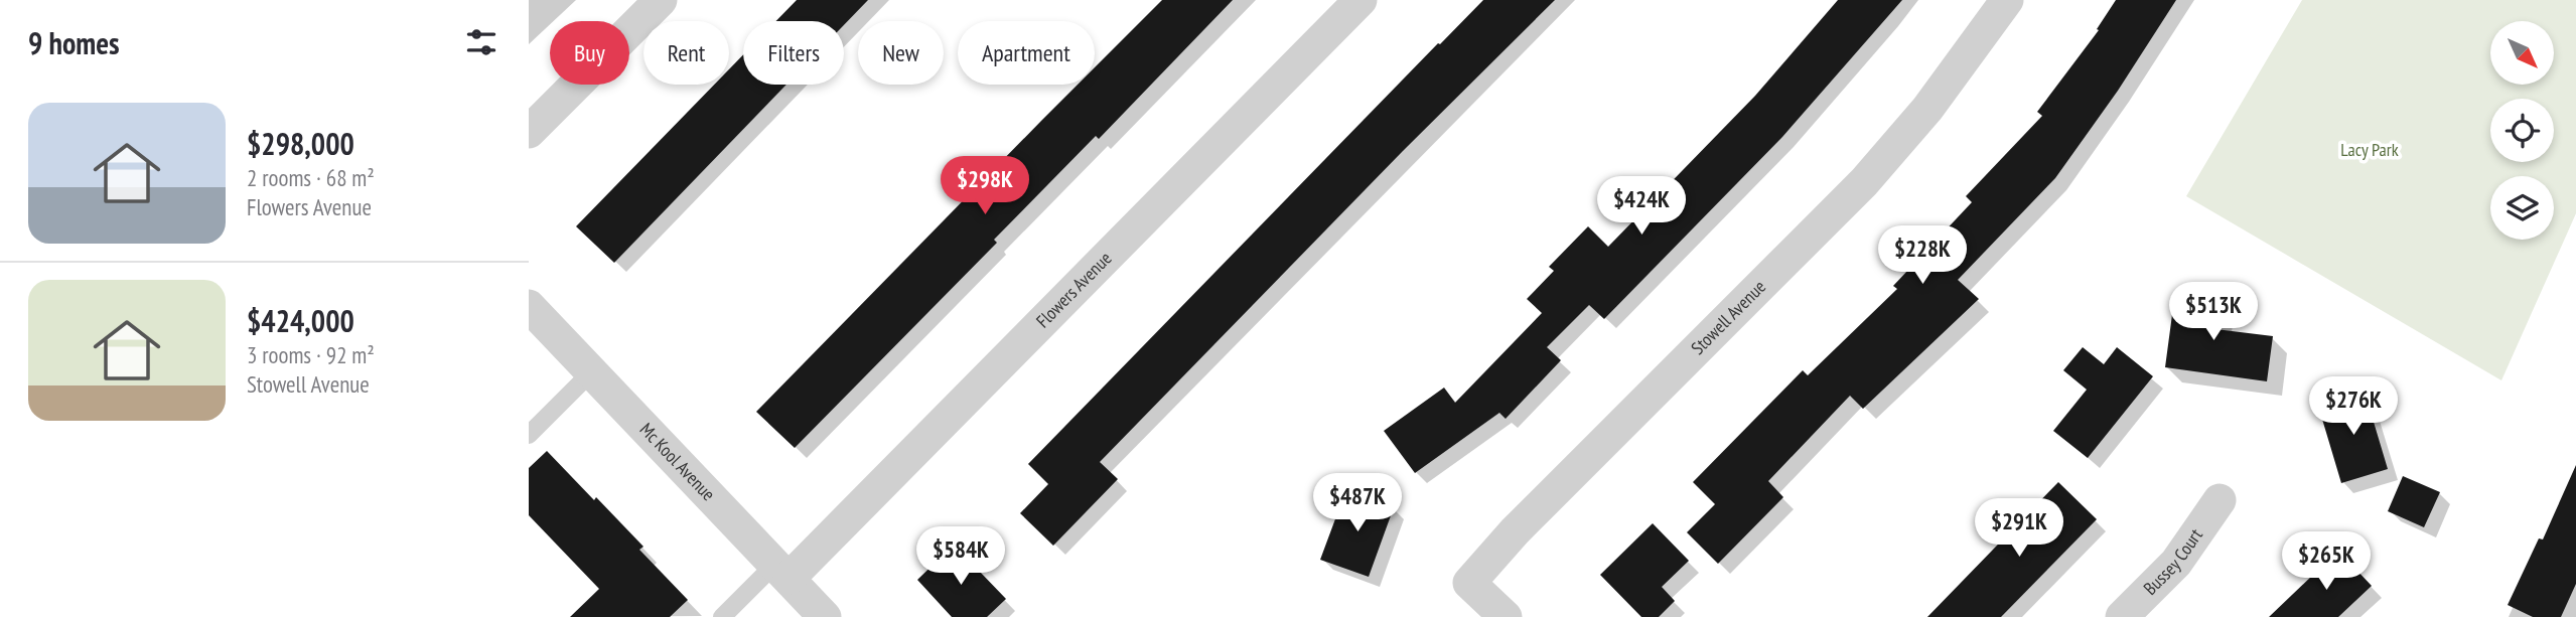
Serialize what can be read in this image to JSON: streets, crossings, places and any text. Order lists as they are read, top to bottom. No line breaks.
{"streets":{"street":["Flowers Avenue","Stowell Avenue","Mc Kool Avenue","Bussey Court"]},"crossings":[["Flowers Avenue","Mc Kool Avenue"]],"parks":["Lacy Park"],"north":"bottom right","page":{"heading":"9 homes","chip":["Buy","Rent","Filters","New","Apartment"],"list":[{"name":"$298,000","note":"2 rooms · 68 m² · Flowers Avenue"},{"name":"$424,000","note":"3 rooms · 92 m² · Stowell Avenue"}],"price":["$298K","$424K","$228K","$513K","$276K","$487K","$291K","$584K","$265K"]}}
